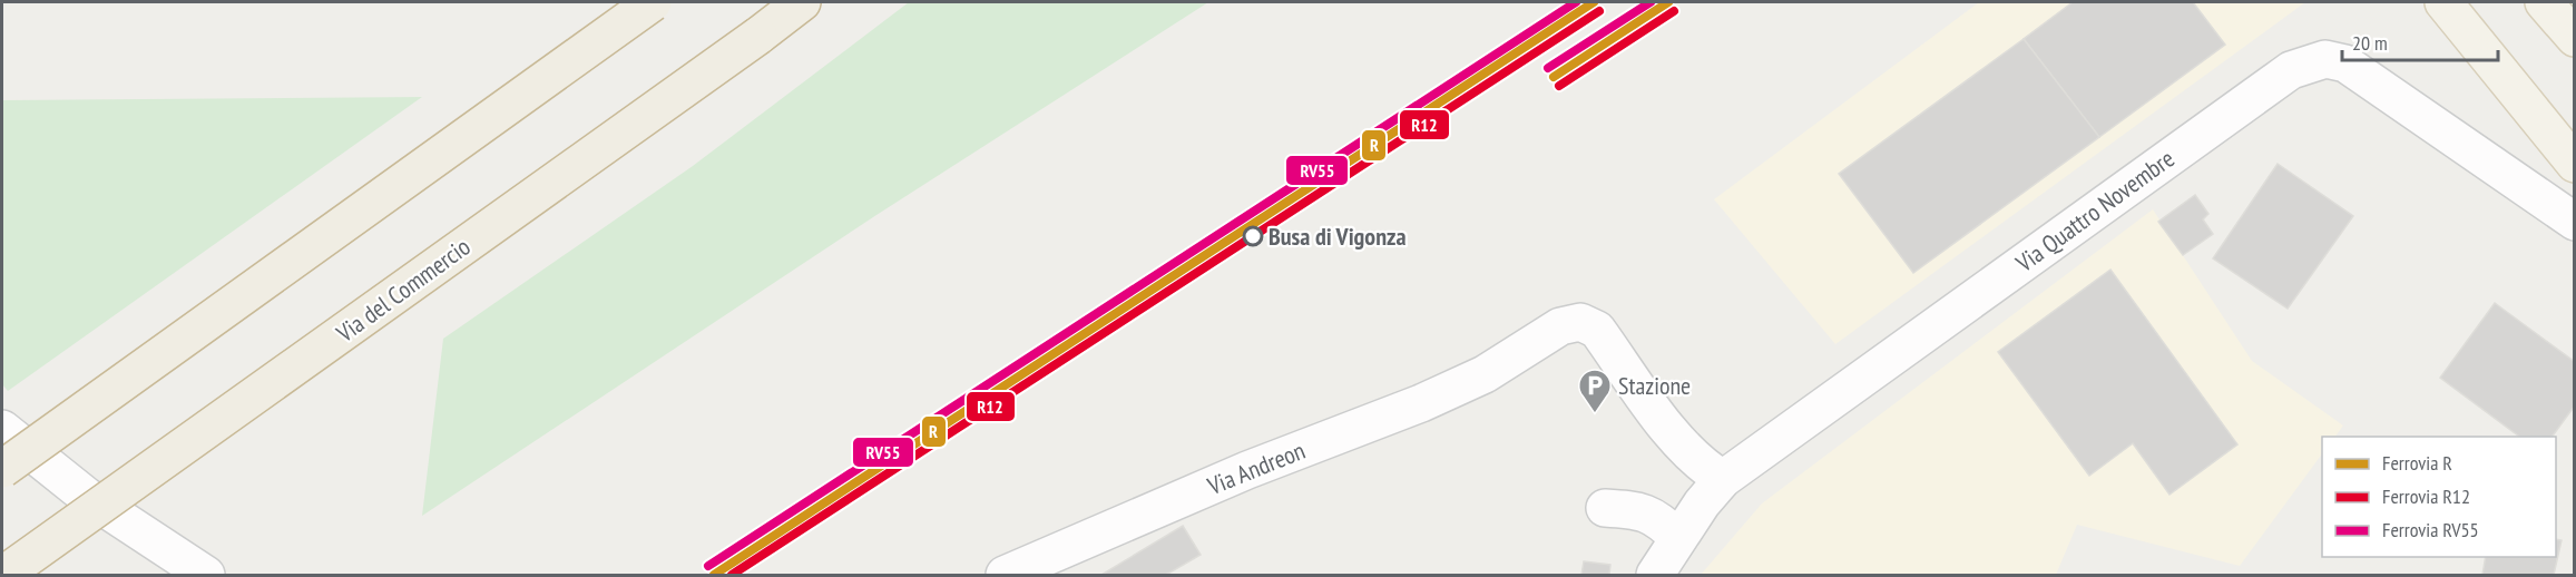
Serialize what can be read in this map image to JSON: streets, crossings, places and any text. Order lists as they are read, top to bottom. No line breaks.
{"streets":{"highway":["Via del Commercio"],"street":["Via Quattro Novembre","Via Andreon"]},"crossings":[["Via Quattro Novembre","Via Andreon"]],"places":{"other":["Busa di Vigonza"],"parking":["Stazione"]},"lines":["rail line R","rail line RV55","rail line R12"],"legend":["Ferrovia R","Ferrovia R12","Ferrovia RV55"],"scale_bar":"20 m"}
